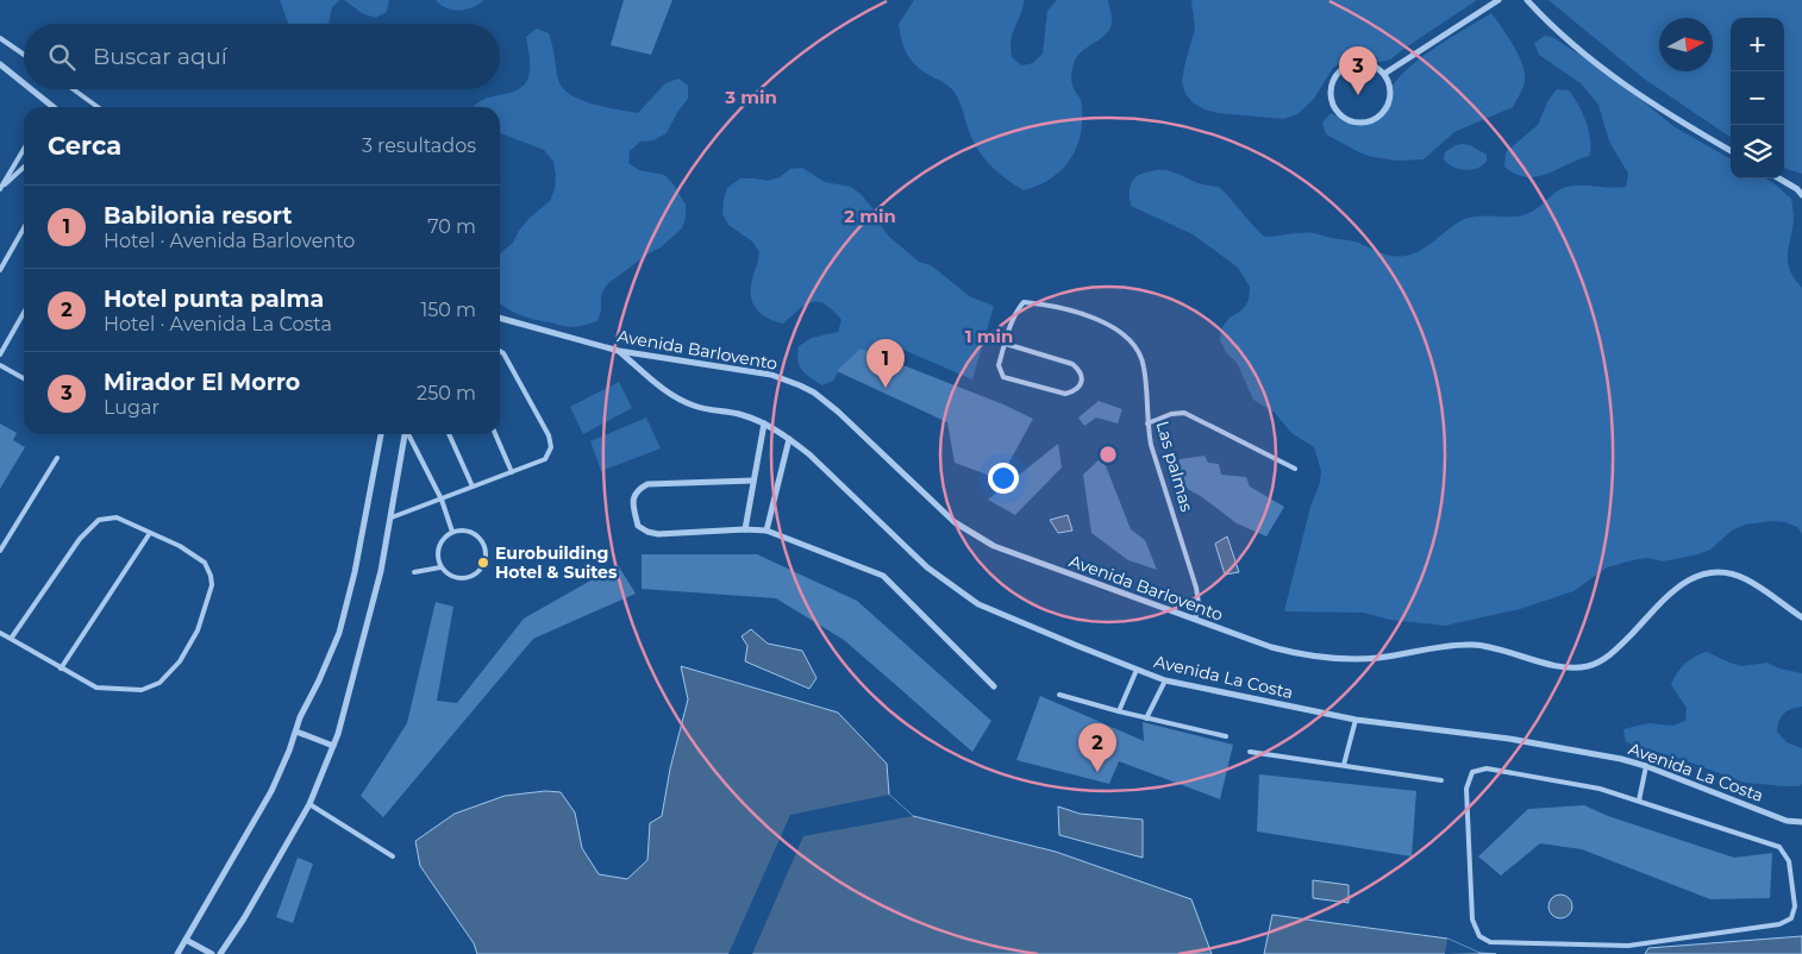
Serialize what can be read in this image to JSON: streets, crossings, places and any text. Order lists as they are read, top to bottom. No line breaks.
{"streets":{"street":["Avenida Barlovento","Avenida La Costa"],"lane":["Las palmas"]},"crossings":[["Avenida Barlovento","Las palmas"],["Avenida Barlovento","Avenida La Costa"]],"places":["Eurobuilding Hotel & Suites"],"north":"right","page":{"map_buttons":["+","−"],"search":"Buscar aquí","pins":["3","1","2"],"heading":["Cerca","3 resultados"],"list":[{"mark":"1","name":"Babilonia resort","note":"Hotel · Avenida Barlovento","value":"70 m"},{"mark":"2","name":"Hotel punta palma","note":"Hotel · Avenida La Costa","value":"150 m"},{"mark":"3","name":"Mirador El Morro","note":"Lugar","value":"250 m"}]},"rings":["3 min","2 min","1 min"]}
